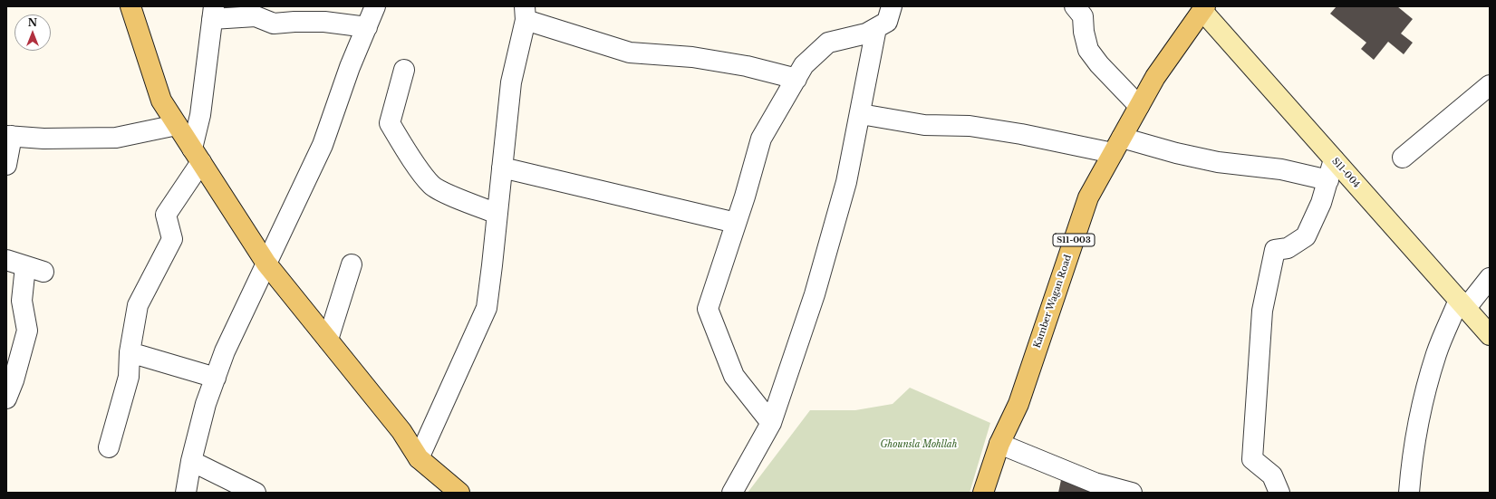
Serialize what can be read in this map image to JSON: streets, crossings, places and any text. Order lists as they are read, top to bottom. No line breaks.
{"streets":{"main road":["S11-003","Kamber Wagan Road"],"street":["S11-004"]},"crossings":[["S11-004","Kamber Wagan Road"]],"parks":["Ghounsla Mohllah"],"north":"top"}
